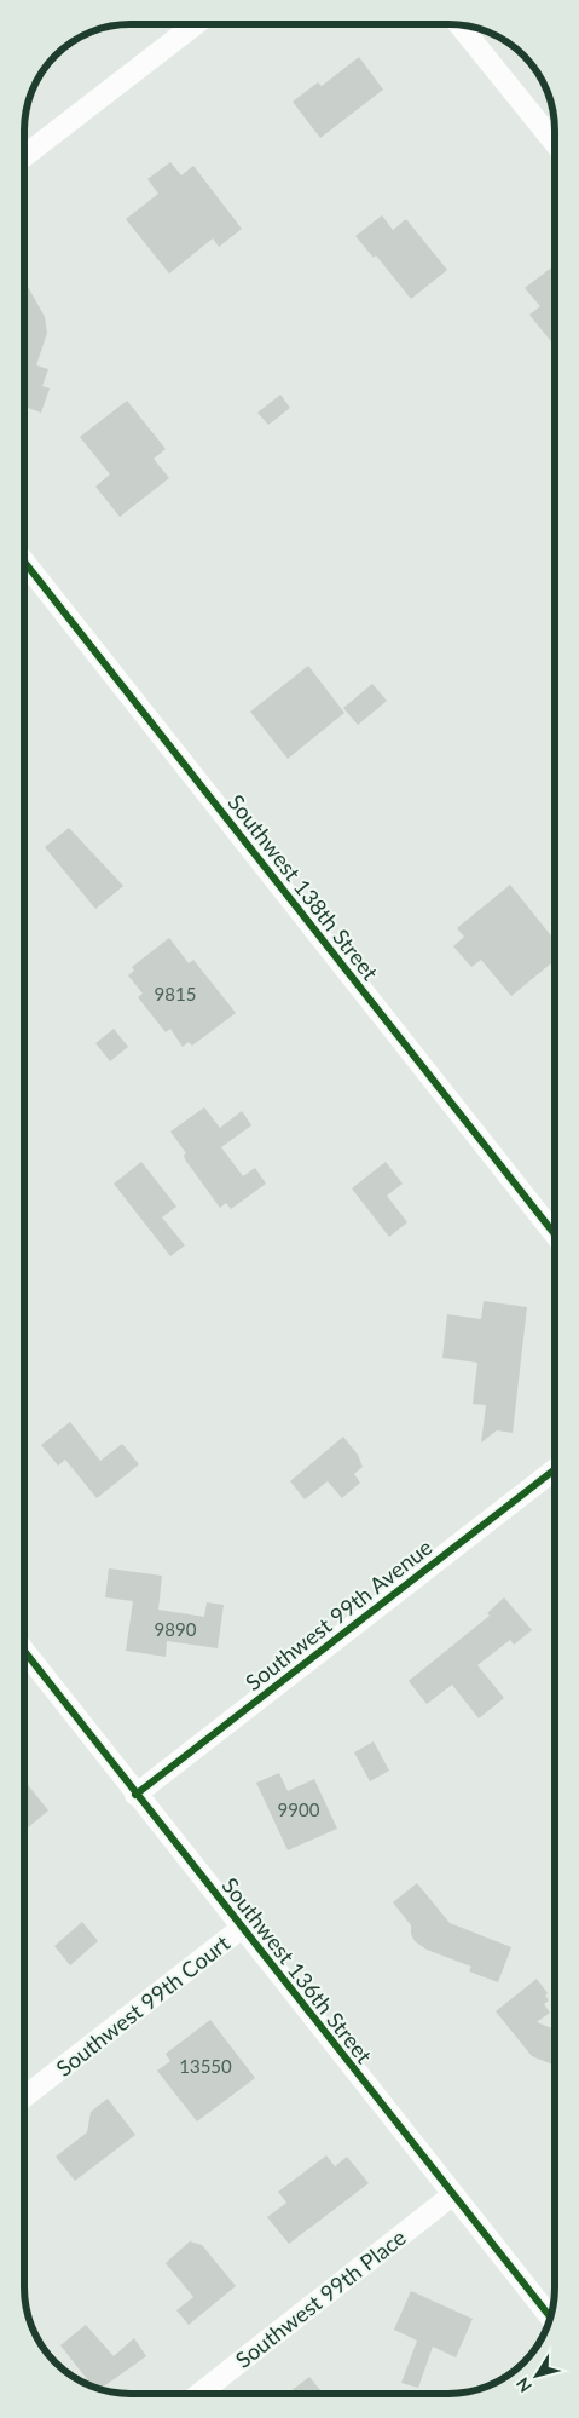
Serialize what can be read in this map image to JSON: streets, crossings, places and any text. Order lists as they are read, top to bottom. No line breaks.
{"streets":{"street":["Southwest 138th Street","Southwest 99th Avenue","Southwest 136th Street","Southwest 99th Court","Southwest 99th Place"]},"crossings":[["Southwest 99th Avenue","Southwest 136th Street"],["Southwest 136th Street","Southwest 99th Court"],["Southwest 136th Street","Southwest 99th Place"]],"house_numbers":["9815","9890","9900","13550"],"north":"bottom left"}
